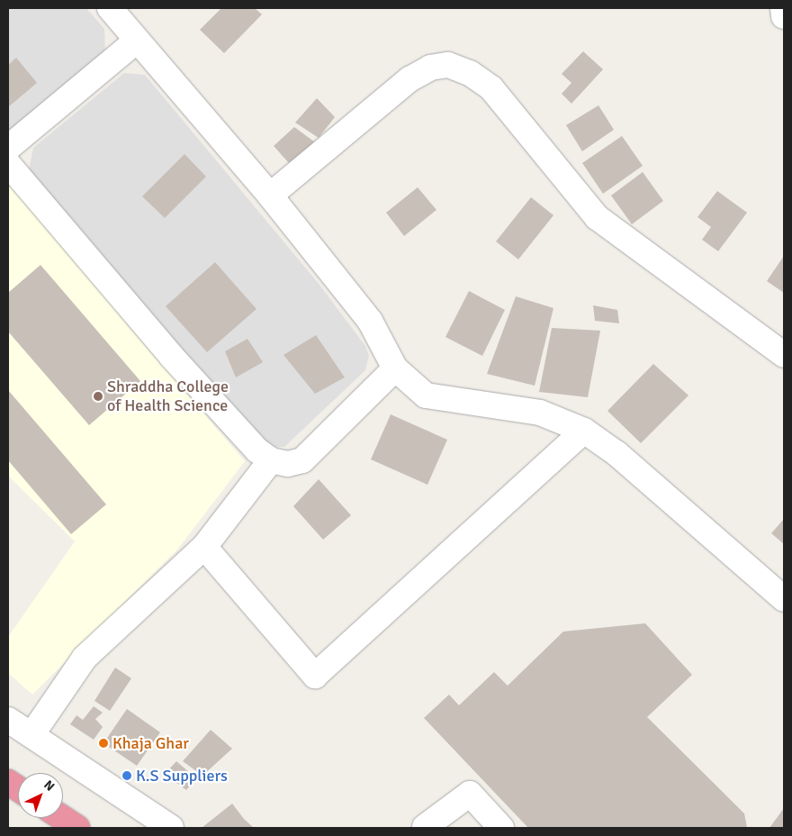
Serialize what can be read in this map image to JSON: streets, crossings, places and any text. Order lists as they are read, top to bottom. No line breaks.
{"places":["Shraddha College of Health Science","Khaja Ghar","K.S Suppliers"],"north":"top right"}
